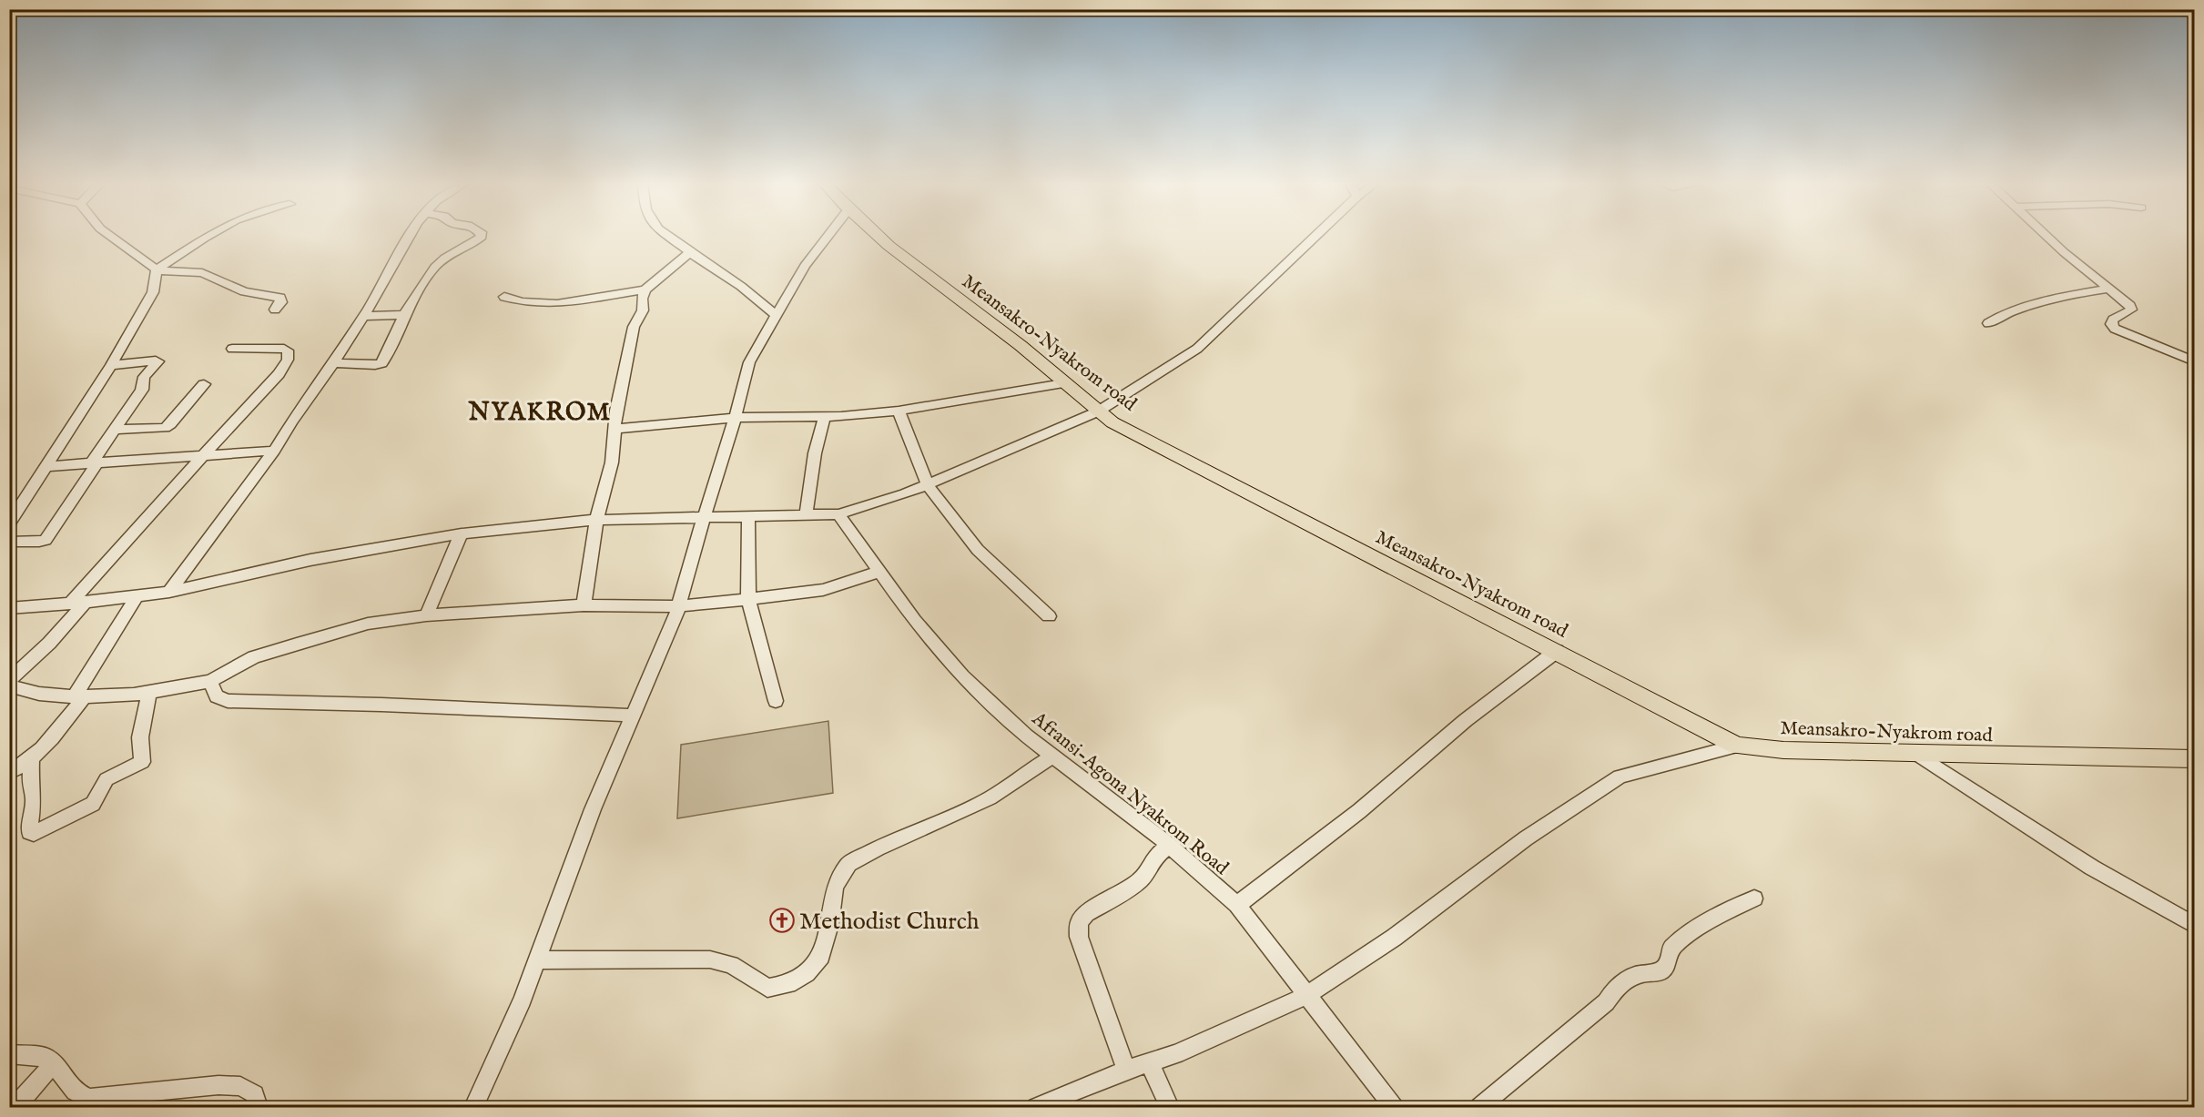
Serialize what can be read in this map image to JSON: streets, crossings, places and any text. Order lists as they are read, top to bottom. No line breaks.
{"streets":{"main road":["Meansakro-Nyakrom road"],"street":["Afransi-Agona Nyakrom Road"]},"districts":["NYAKROM"],"places":{"church":["Methodist Church"]}}
